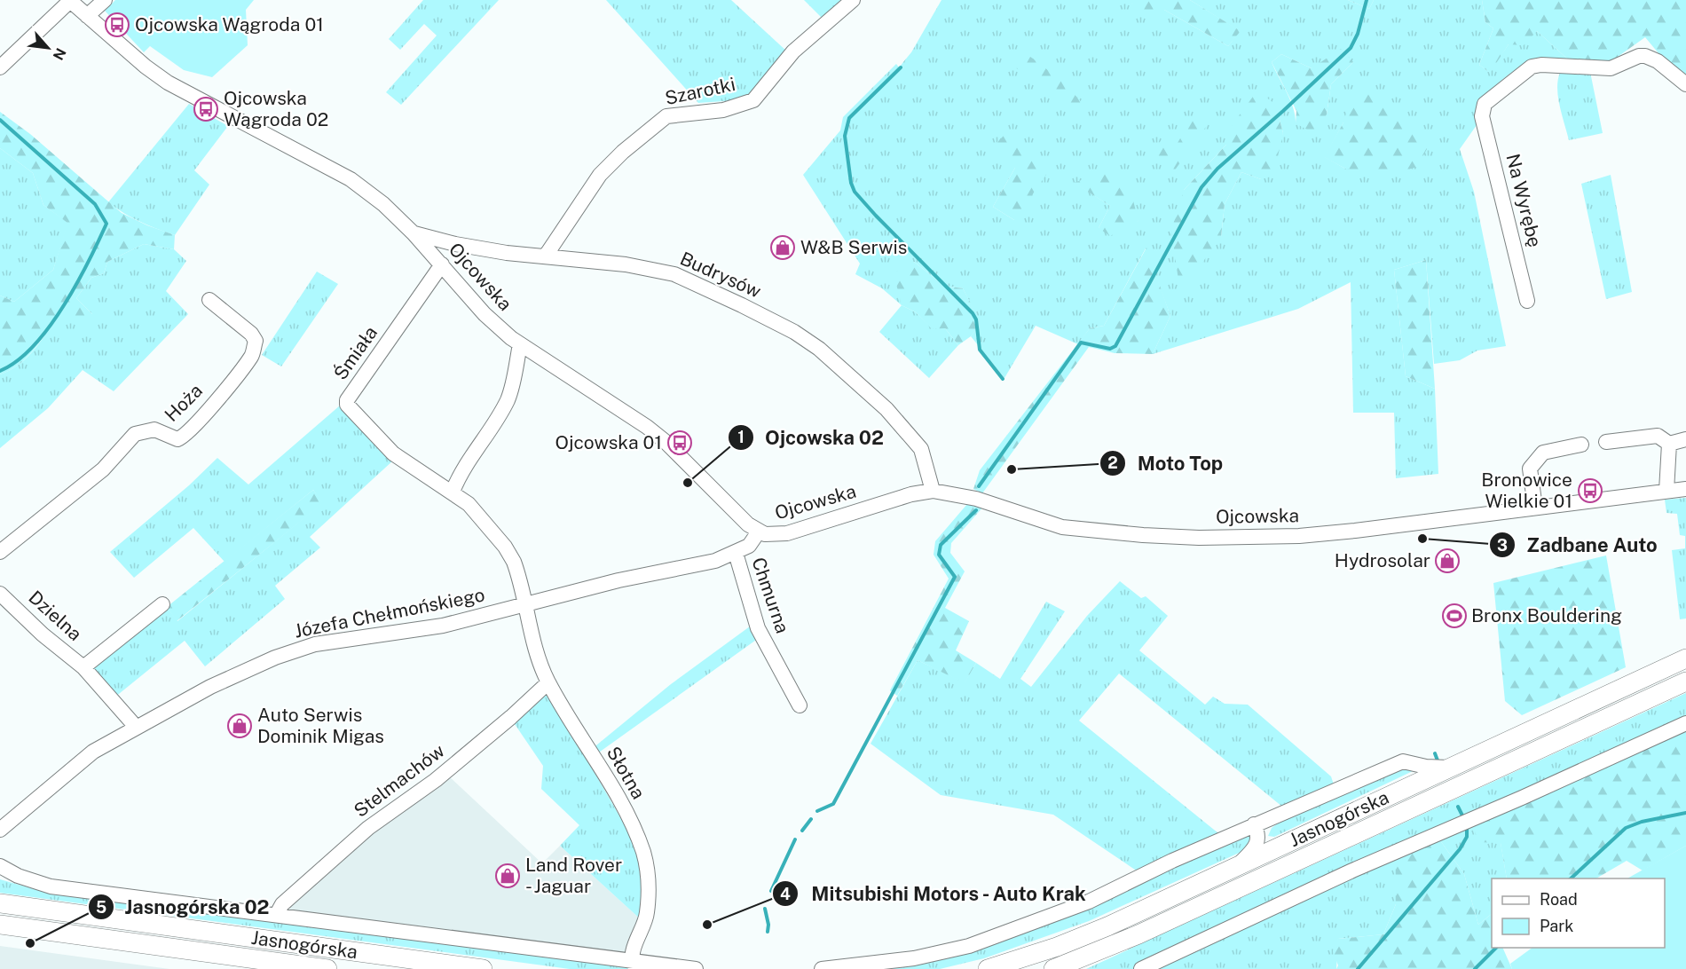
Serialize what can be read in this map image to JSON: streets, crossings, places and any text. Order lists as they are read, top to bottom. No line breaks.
{"streets":{"main road":["Jasnogórska"],"street":["Szarotki","Na Wyrębę","Budrysów","Ojcowska","Śmiała","Hoża","Chmurna","Józefa Chełmońskiego","Dzielna","Słotna","Stelmachów"]},"crossings":[["Szarotki","Budrysów"],["Budrysów","Ojcowska"],["Ojcowska","Śmiała"],["Ojcowska","Józefa Chełmońskiego"],["Śmiała","Józefa Chełmońskiego"],["Śmiała","Słotna"],["Chmurna","Józefa Chełmońskiego"],["Józefa Chełmońskiego","Dzielna"],["Józefa Chełmońskiego","Słotna"],["Słotna","Stelmachów"]],"places":{"bus stop":["Ojcowska Wągroda 01","Ojcowska Wągroda 02","Ojcowska 01","Bronowice Wielkie 01"],"shop":["W&B Serwis","Hydrosolar","Auto Serwis Dominik Migas","Land Rover - Jaguar"],"other":["Moto Top","Ojcowska 02","Zadbane Auto","Mitsubishi Motors - Auto Krak","Jasnogórska 02"],"sports":["Bronx Bouldering"]},"legend":["Road","Park"],"north":"bottom right"}
